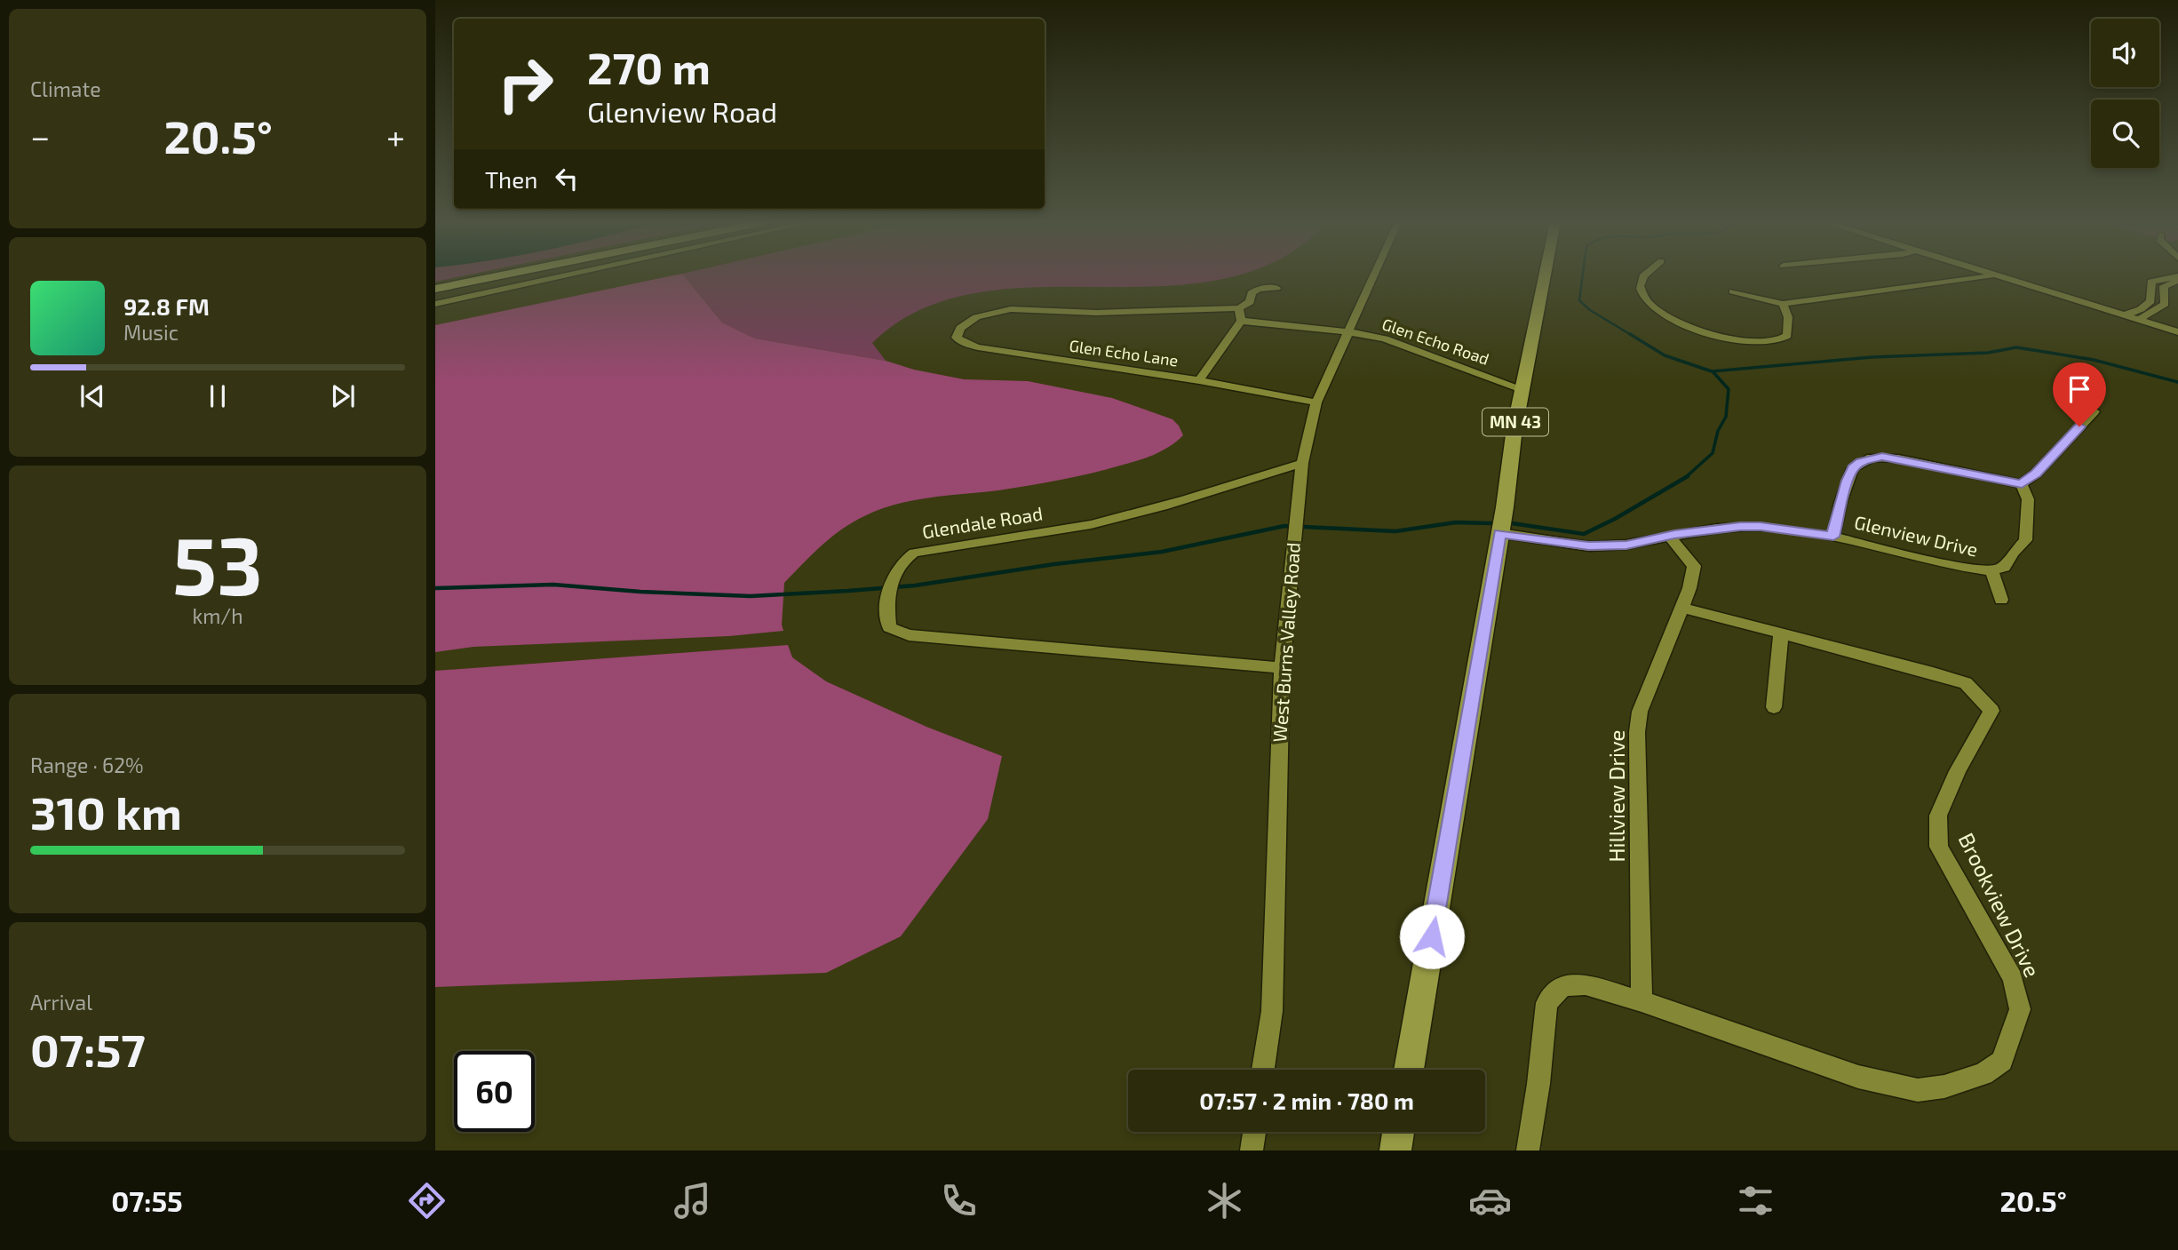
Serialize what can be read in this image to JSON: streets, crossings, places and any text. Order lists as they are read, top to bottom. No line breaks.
{"streets":{"main road":["MN 43"],"street":["Glen Echo Road","Glen Echo Lane","Glendale Road","Glenview Drive","West Burns Valley Road","Hillview Drive","Brookview Drive"]},"crossings":[["Glen Echo Road","MN 43"],["Glen Echo Road","West Burns Valley Road"],["Glen Echo Lane","West Burns Valley Road"],["MN 43","Glenview Drive"],["Glendale Road","West Burns Valley Road"],["Glenview Drive","Hillview Drive"],["Hillview Drive","Brookview Drive"]],"page":{"tile":["Climate",["53","km/h"],["Range · 62%","310 km"],["Arrival","07:57"]],"turn":["270 m","Glenview Road"],"heat":["−","20.5°","+"],"then":"Then","song":["92.8 FM","Music"],"limit":"60","trip":"07:57 · 2 min · 780 m","tabs":["07:55","20.5°"]}}
